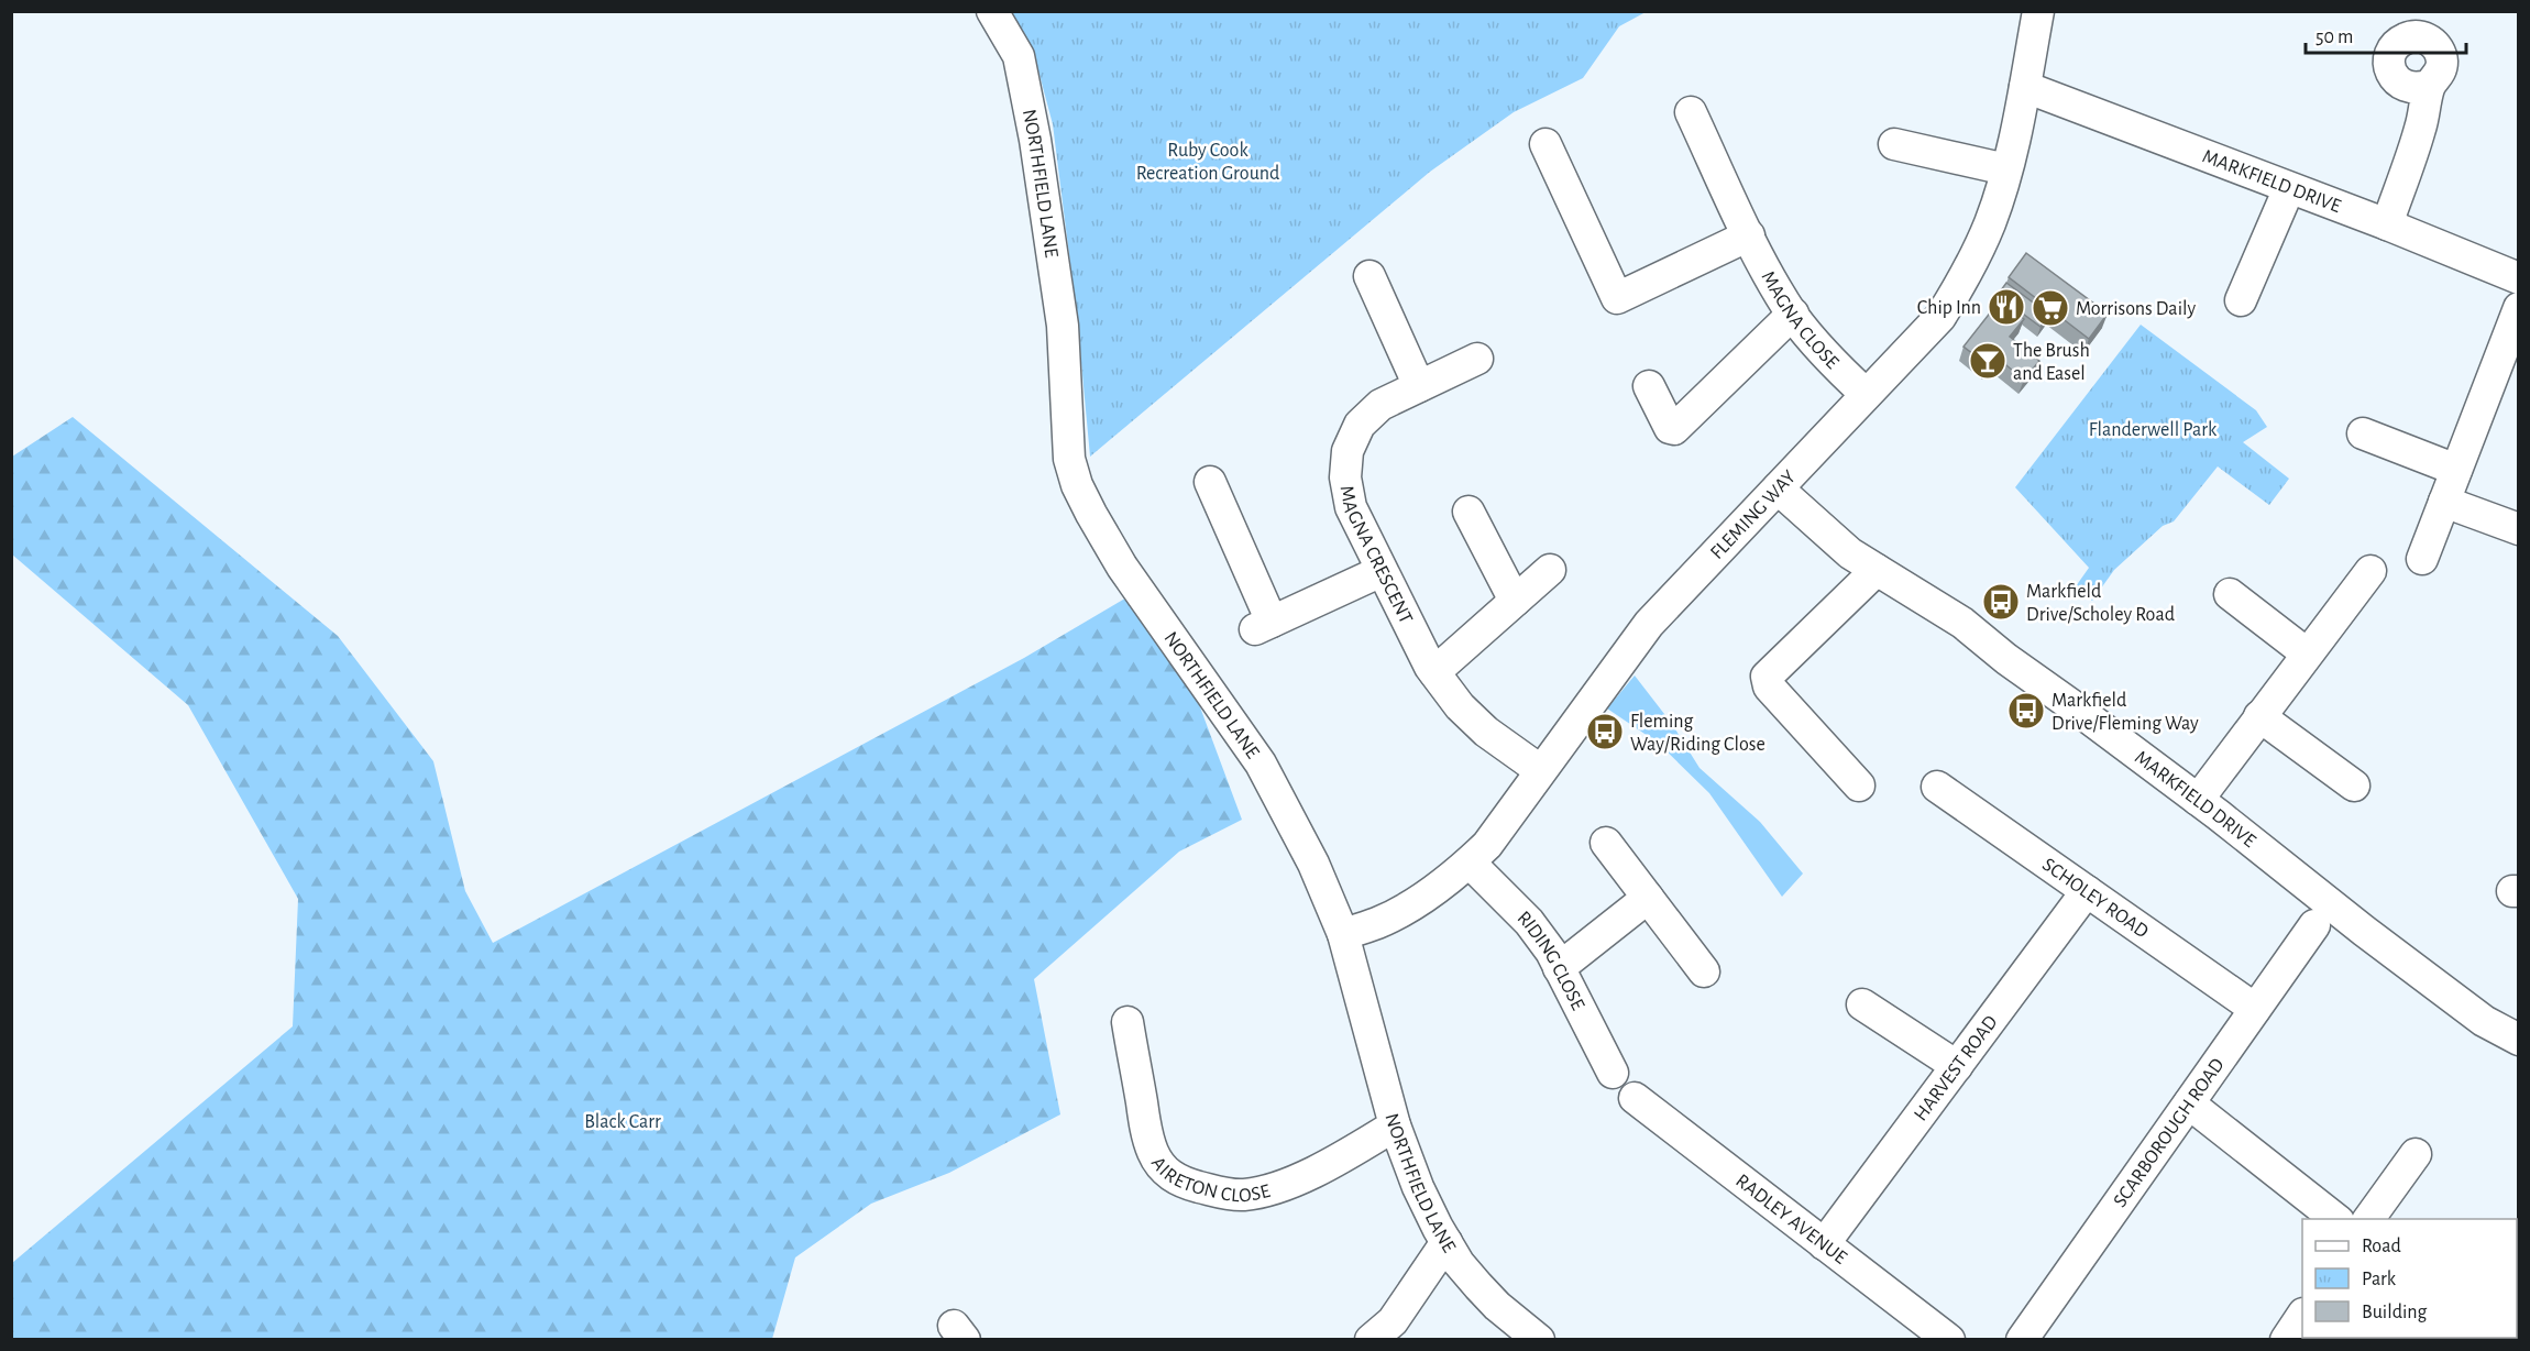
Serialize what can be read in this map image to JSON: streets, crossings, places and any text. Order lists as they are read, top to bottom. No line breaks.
{"streets":{"street":["MARKFIELD DRIVE","NORTHFIELD LANE","MAGNA CLOSE","FLEMING WAY","MAGNA CRESCENT","SCHOLEY ROAD","RIDING CLOSE","HARVEST ROAD","SCARBOROUGH ROAD","AIRETON CLOSE","RADLEY AVENUE"]},"crossings":[["MARKFIELD DRIVE","FLEMING WAY"],["NORTHFIELD LANE","FLEMING WAY"],["NORTHFIELD LANE","AIRETON CLOSE"],["MAGNA CLOSE","FLEMING WAY"],["FLEMING WAY","MAGNA CRESCENT"],["FLEMING WAY","RIDING CLOSE"],["SCHOLEY ROAD","HARVEST ROAD"],["SCHOLEY ROAD","SCARBOROUGH ROAD"],["HARVEST ROAD","RADLEY AVENUE"]],"parks":["Ruby Cook Recreation Ground","Flanderwell Park","Black Carr"],"places":{"restaurant":["Chip Inn"],"supermarket":["Morrisons Daily"],"bar":["The Brush and Easel"],"bus stop":["Markfield Drive/Scholey Road","Markfield Drive/Fleming Way","Fleming Way/Riding Close"]},"legend":["Road","Park","Building"],"scale_bar":"50 m"}
